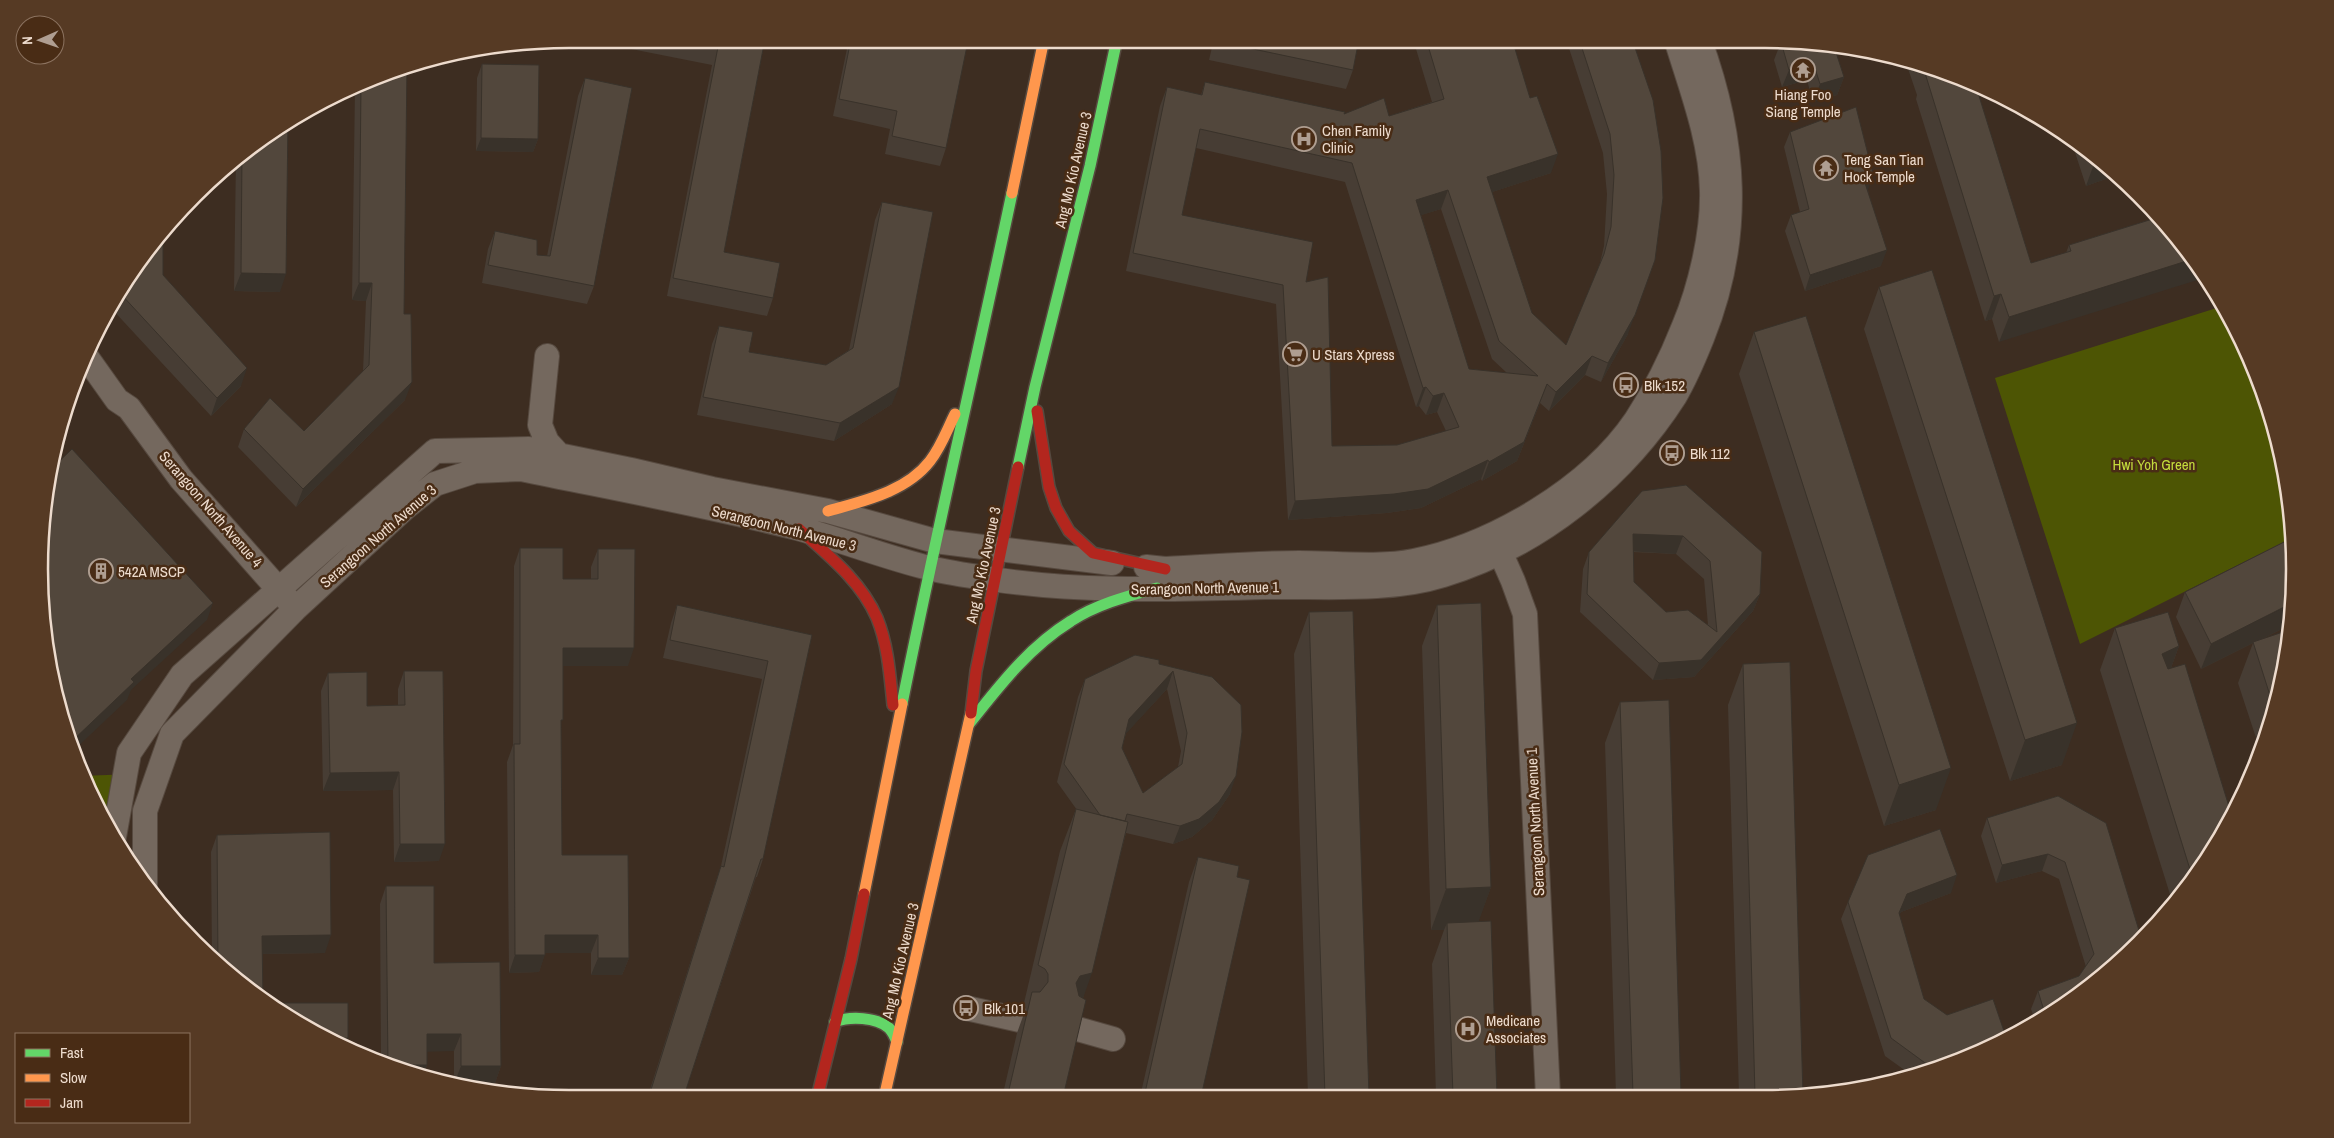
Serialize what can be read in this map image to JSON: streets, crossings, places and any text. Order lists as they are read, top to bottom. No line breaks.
{"streets":{"highway":["Ang Mo Kio Avenue 3"],"street":["Serangoon North Avenue 4","Serangoon North Avenue 3","Serangoon North Avenue 1"]},"crossings":[["Ang Mo Kio Avenue 3","Serangoon North Avenue 3"],["Ang Mo Kio Avenue 3","Serangoon North Avenue 1"],["Serangoon North Avenue 4","Serangoon North Avenue 3"],["Serangoon North Avenue 3","Serangoon North Avenue 1"]],"parks":["Hwi Yoh Green"],"places":{"temple":["Hiang Foo Siang Temple","Teng San Tian Hock Temple"],"hospital":["Chen Family Clinic","Medicane Associates"],"supermarket":["U Stars Xpress"],"bus stop":["Blk 152","Blk 112","Blk 101"],"building":["542A MSCP"]},"legend":["Fast","Slow","Jam"],"north":"left"}
